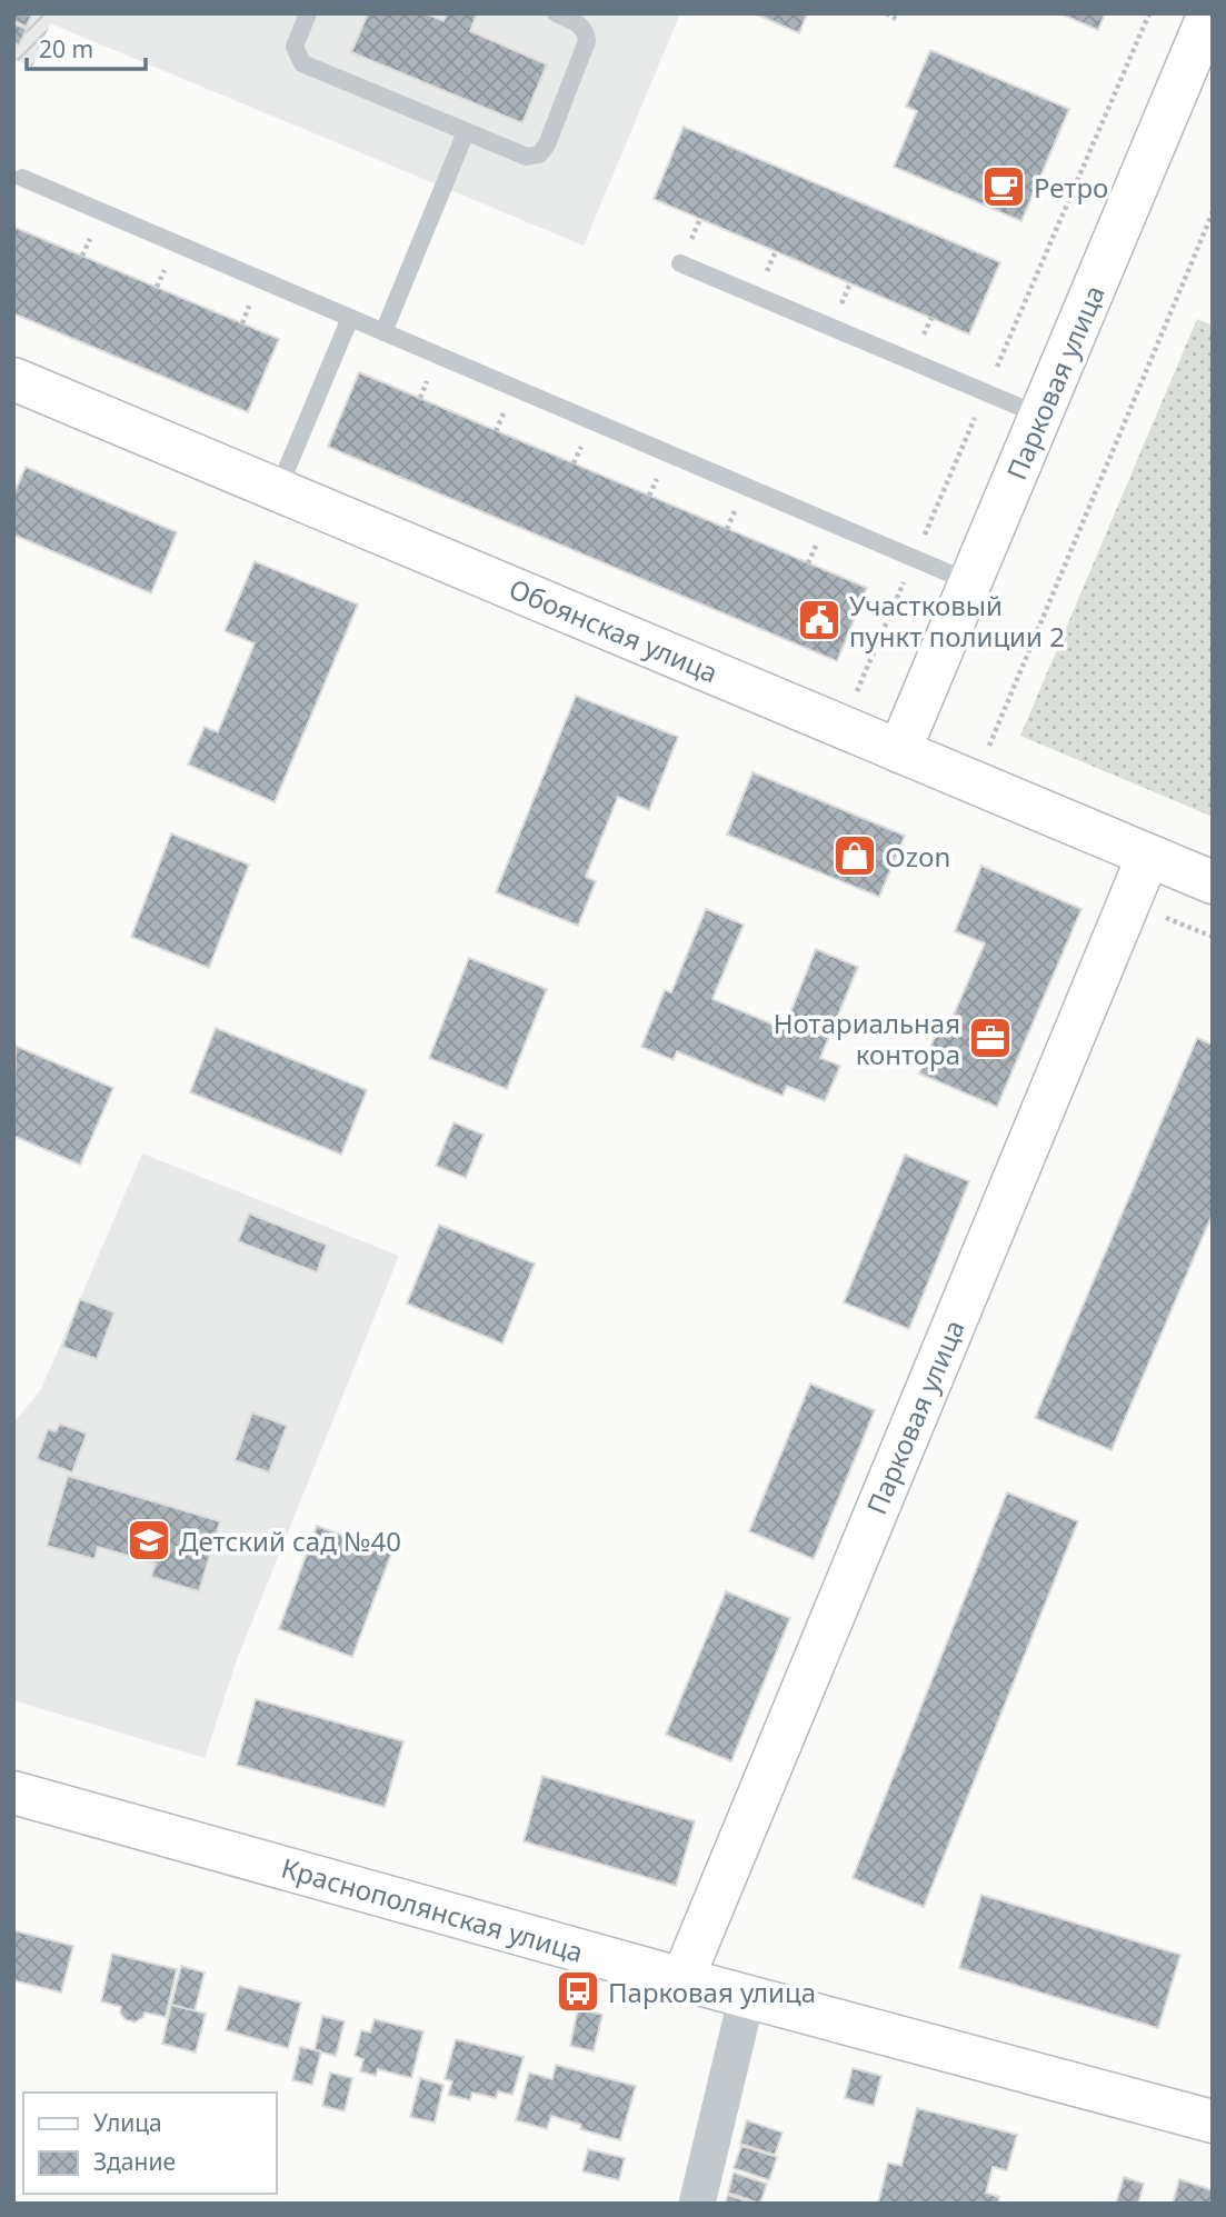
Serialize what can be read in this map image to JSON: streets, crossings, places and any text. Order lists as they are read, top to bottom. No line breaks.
{"streets":{"street":["Парковая улица","Обоянская улица","Краснополянская улица"]},"crossings":[["Парковая улица","Обоянская улица"],["Парковая улица","Краснополянская улица"]],"places":{"cafe":["Ретро"],"public building":["Участковый пункт полиции 2"],"shop":["Ozon"],"office":["Нотариальная контора"],"school or university":["Детский сад №40"],"bus stop":["Парковая улица"]},"legend":["Улица","Здание"],"scale_bar":"20 m"}
